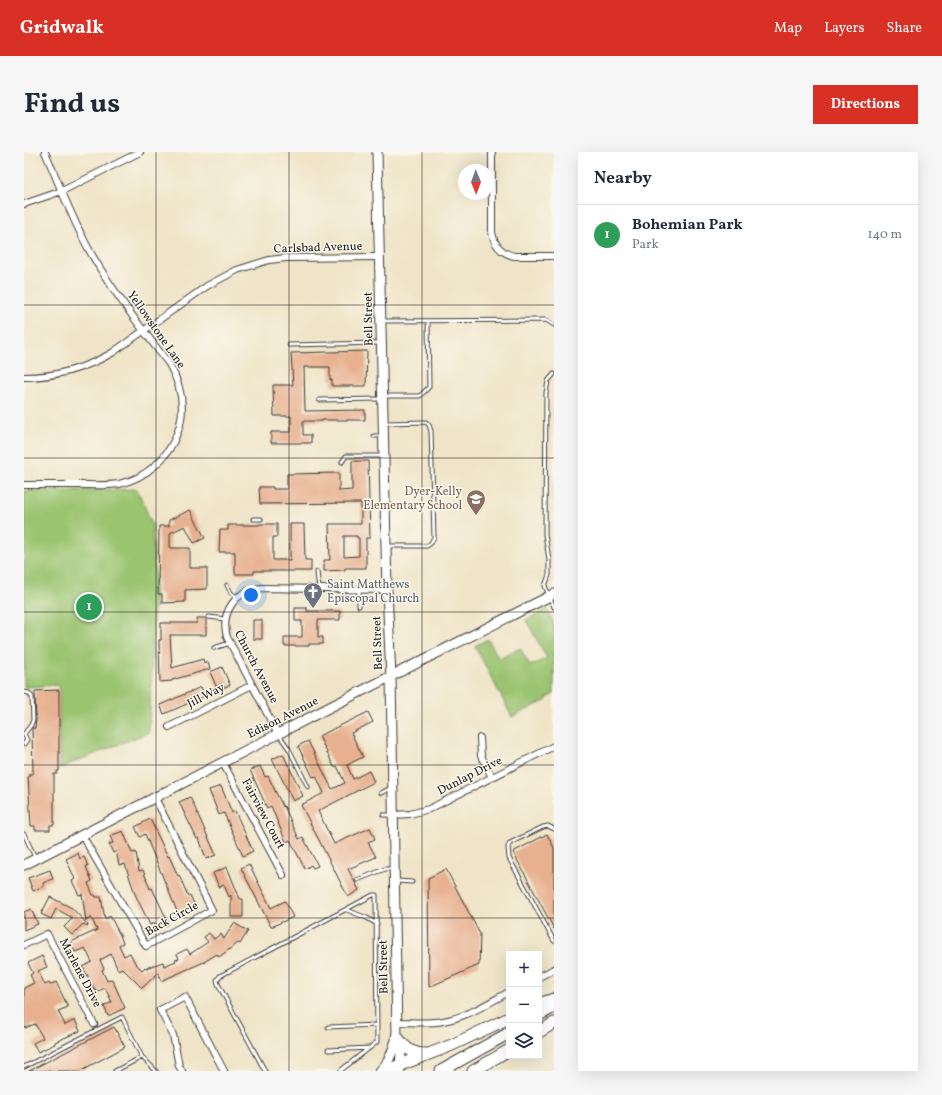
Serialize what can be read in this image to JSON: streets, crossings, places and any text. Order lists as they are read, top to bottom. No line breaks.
{"streets":{"street":["Carlsbad Avenue","Bell Street","Yellowstone Lane","Church Avenue","Jill Way","Edison Avenue","Dunlap Drive","Fairview Court","Back Circle","Marlene Drive"]},"crossings":[["Carlsbad Avenue","Bell Street"],["Carlsbad Avenue","Yellowstone Lane"],["Bell Street","Edison Avenue"],["Bell Street","Dunlap Drive"],["Church Avenue","Jill Way"],["Church Avenue","Edison Avenue"],["Edison Avenue","Fairview Court"],["Edison Avenue","Back Circle"]],"places":{"school or university":["Dyer-Kelly Elementary School"],"church":["Saint Matthews Episcopal Church"]},"north":"bottom","page":{"header":"Gridwalk","nav":["Map","Layers","Share"],"title":"Find us","buttons":"Directions","heading":"Nearby","list":[{"mark":"1","name":"Bohemian Park","note":"Park","value":"140 m"}],"pins":"1","map_buttons":["+","−"]}}
